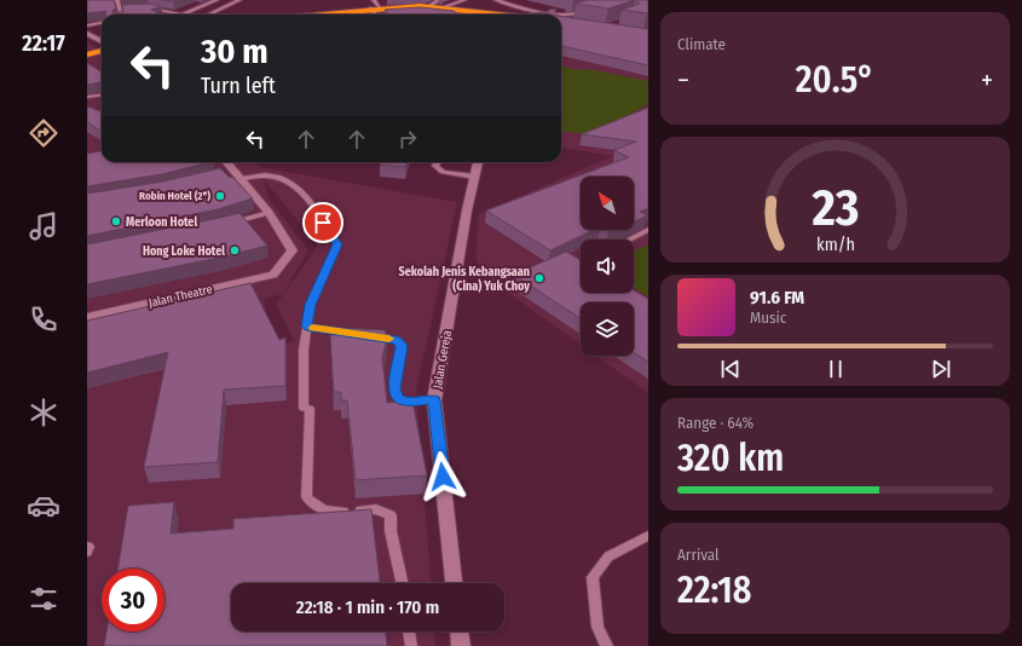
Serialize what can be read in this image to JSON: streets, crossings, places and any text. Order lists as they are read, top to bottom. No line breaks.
{"streets":{"street":["Jalan Theatre","Jalan Gereja"]},"places":["Robin Hotel (2*)","Merloon Hotel","Hong Loke Hotel","Sekolah Jenis Kebangsaan (Cina) Yuk Choy"],"north":"top left","page":{"tabs":"22:17","tile":["Climate",["Range · 64%","320 km"],["Arrival","22:18"]],"turn":["30 m","Turn left"],"heat":["−","20.5°","+"],"song":["91.6 FM","Music"],"limit":"30","trip":"22:18 · 1 min · 170 m","gauge":["23","km/h"]}}
